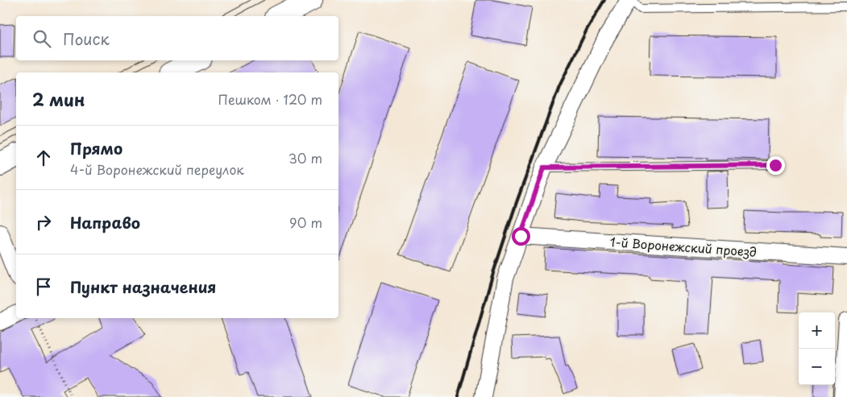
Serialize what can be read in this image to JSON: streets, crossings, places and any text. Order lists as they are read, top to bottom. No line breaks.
{"streets":{"street":["1-й Воронежский проезд"]},"page":{"search":"Поиск","heading":["2 мин","Пешком · 120 m"],"list":[["Прямо","4-й Воронежский переулок","30 m"],["Направо","90 m"],"Пункт назначения"],"map_buttons":["+","−"]}}
